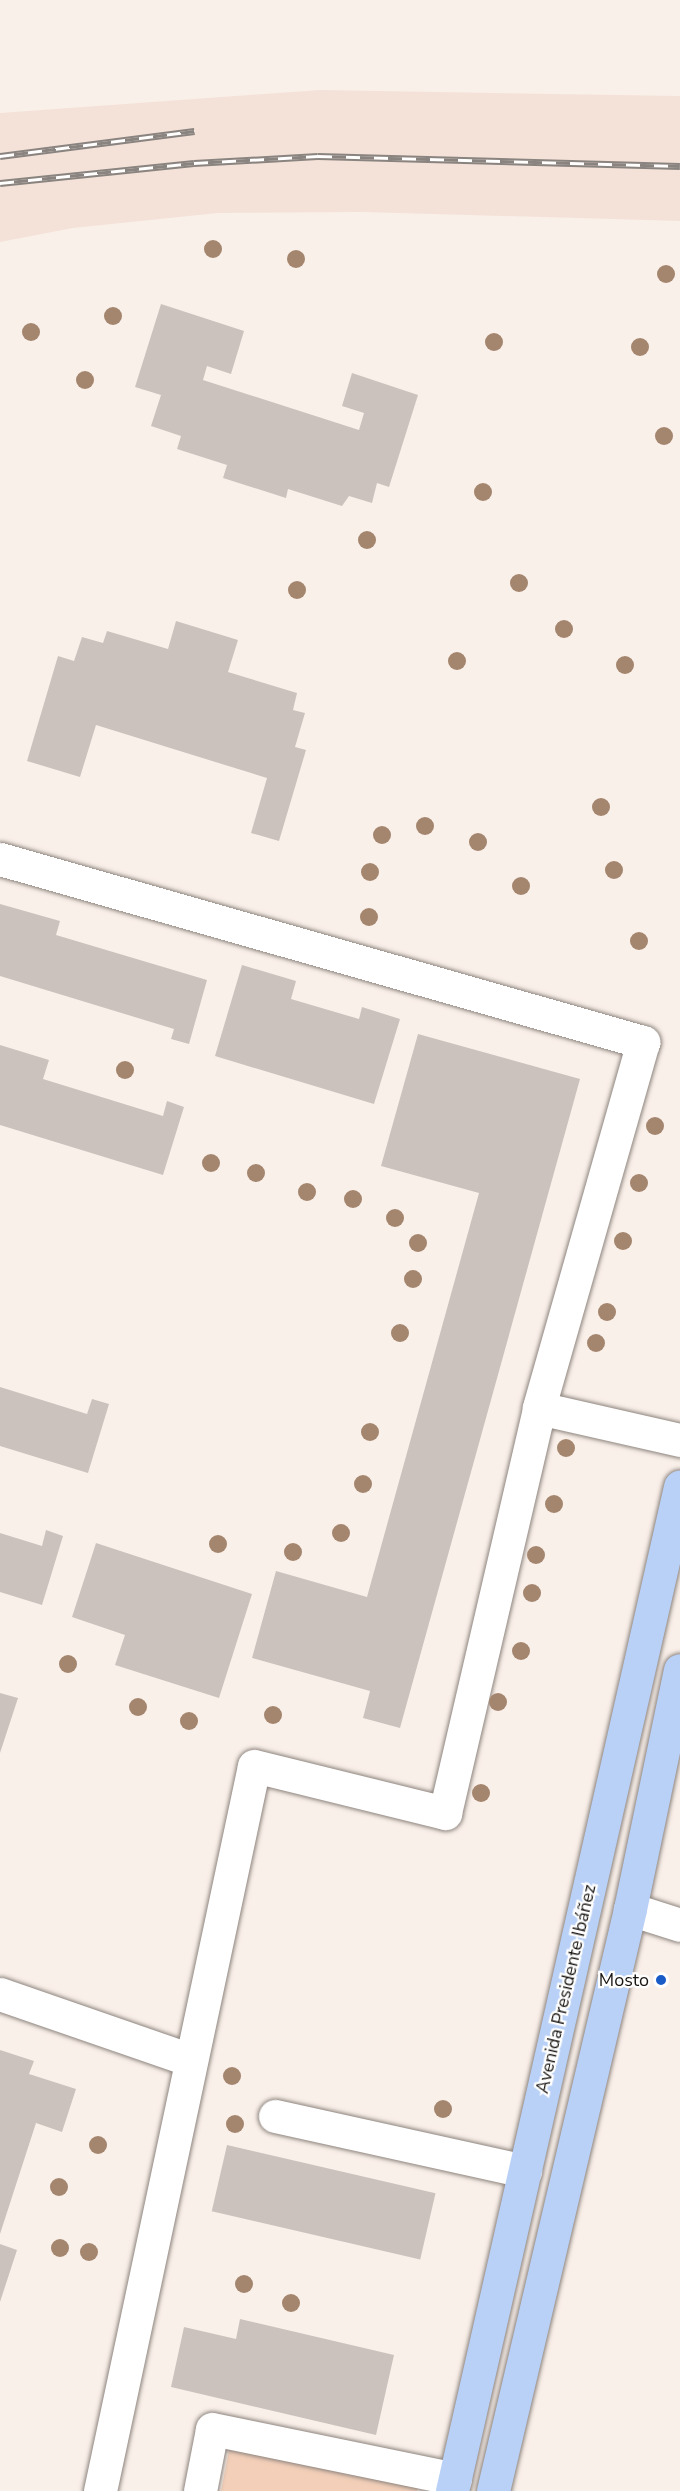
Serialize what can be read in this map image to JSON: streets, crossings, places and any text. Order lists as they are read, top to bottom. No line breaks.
{"streets":{"main road":["Avenida Presidente Ibáñez"]},"places":["Mosto"]}
